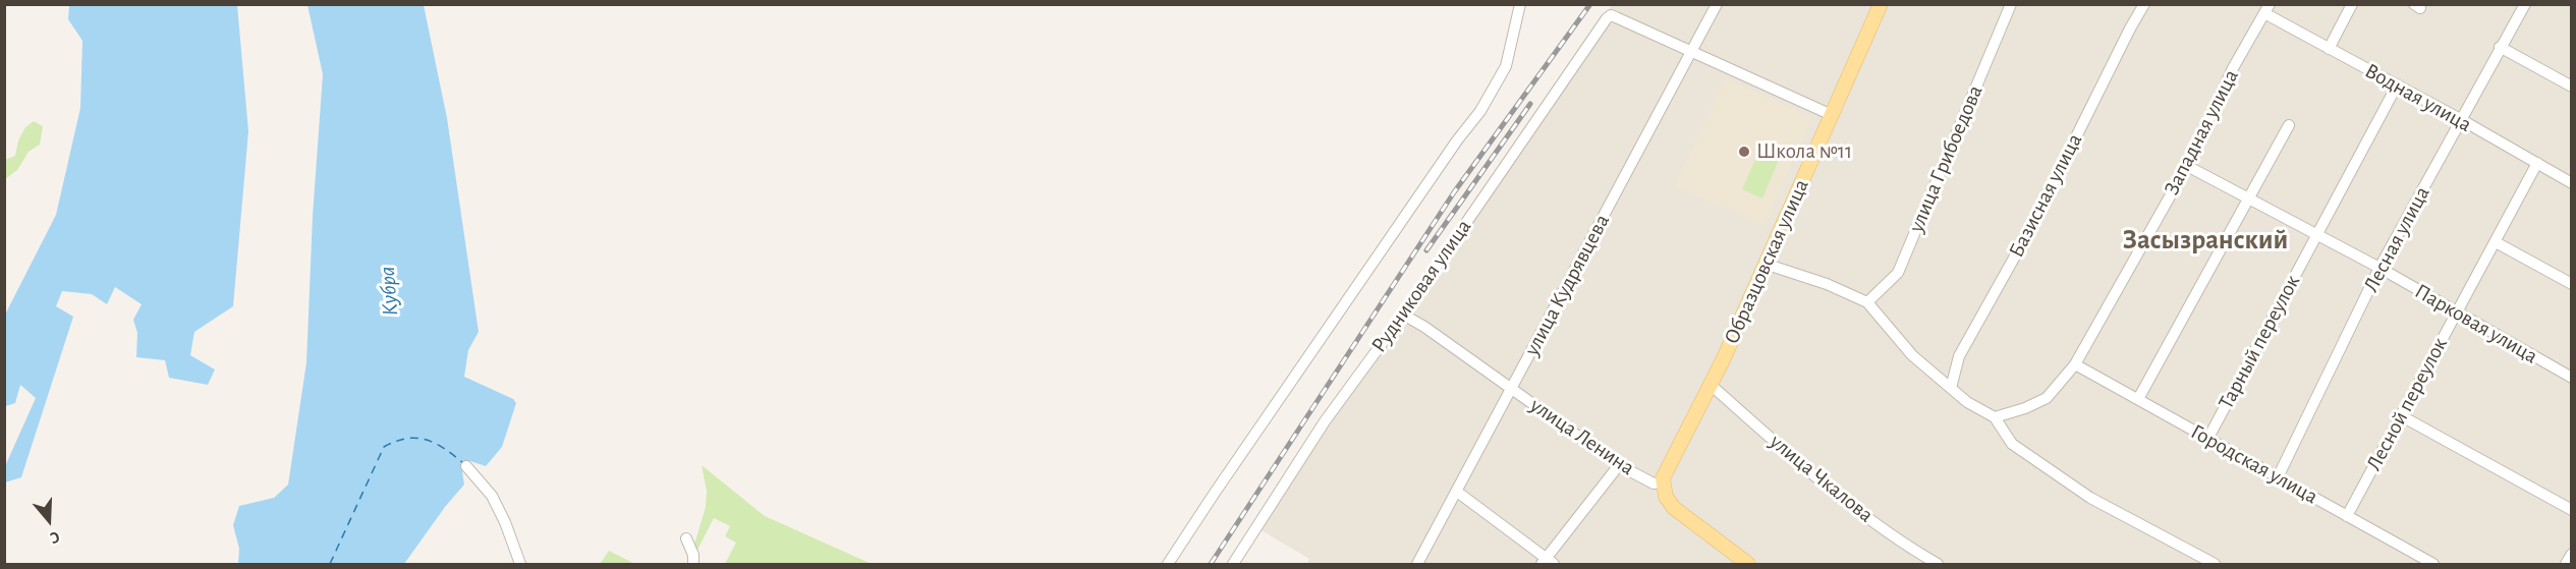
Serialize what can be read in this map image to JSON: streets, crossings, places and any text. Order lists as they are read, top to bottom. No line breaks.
{"streets":{"main road":["Образцовская улица","улица Ленина"],"street":["Водная улица","Западная улица","улица Грибоедова","Базисная улица","Лесная улица","улица Кудрявцева","Рудниковая улица","Парковая улица","Тарный переулок","Лесной переулок","Городская улица","улица Чкалова"]},"crossings":[["Водная улица","Западная улица"],["Водная улица","Лесная улица"],["Водная улица","Тарный переулок"],["Водная улица","Лесной переулок"],["Западная улица","Парковая улица"],["Западная улица","Городская улица"],["Лесная улица","Парковая улица"],["Лесная улица","Городская улица"],["Образцовская улица","улица Ленина"],["Образцовская улица","улица Чкалова"],["улица Кудрявцева","Рудниковая улица"],["улица Кудрявцева","улица Ленина"],["Рудниковая улица","улица Ленина"],["Парковая улица","Тарный переулок"],["Парковая улица","Лесной переулок"],["Тарный переулок","Городская улица"],["Лесной переулок","Городская улица"]],"districts":["Засызранский"],"water":["Кубра"],"places":["Школа №11"],"north":"bottom"}
